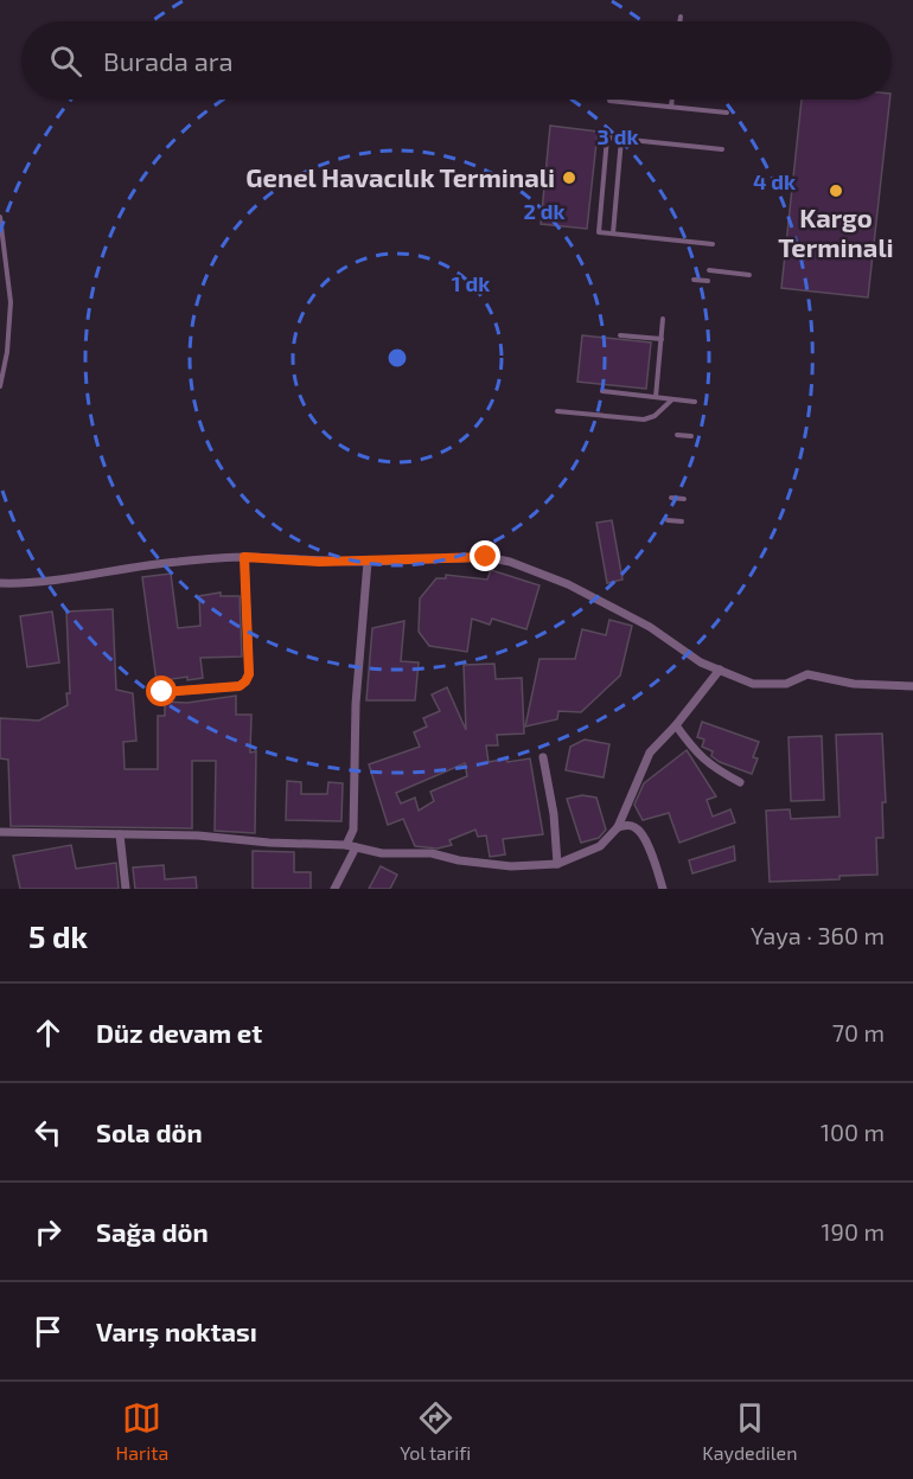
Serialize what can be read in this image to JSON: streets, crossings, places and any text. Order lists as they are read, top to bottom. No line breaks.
{"places":["Genel Havacılık Terminali","Kargo Terminali"],"page":{"search":"Burada ara","heading":["5 dk","Yaya · 360 m"],"list":[["Düz devam et","70 m"],["Sola dön","100 m"],["Sağa dön","190 m"],"Varış noktası"],"nav":["Harita","Yol tarifi","Kaydedilen"]},"rings":["3 dk","4 dk","2 dk","1 dk"]}
